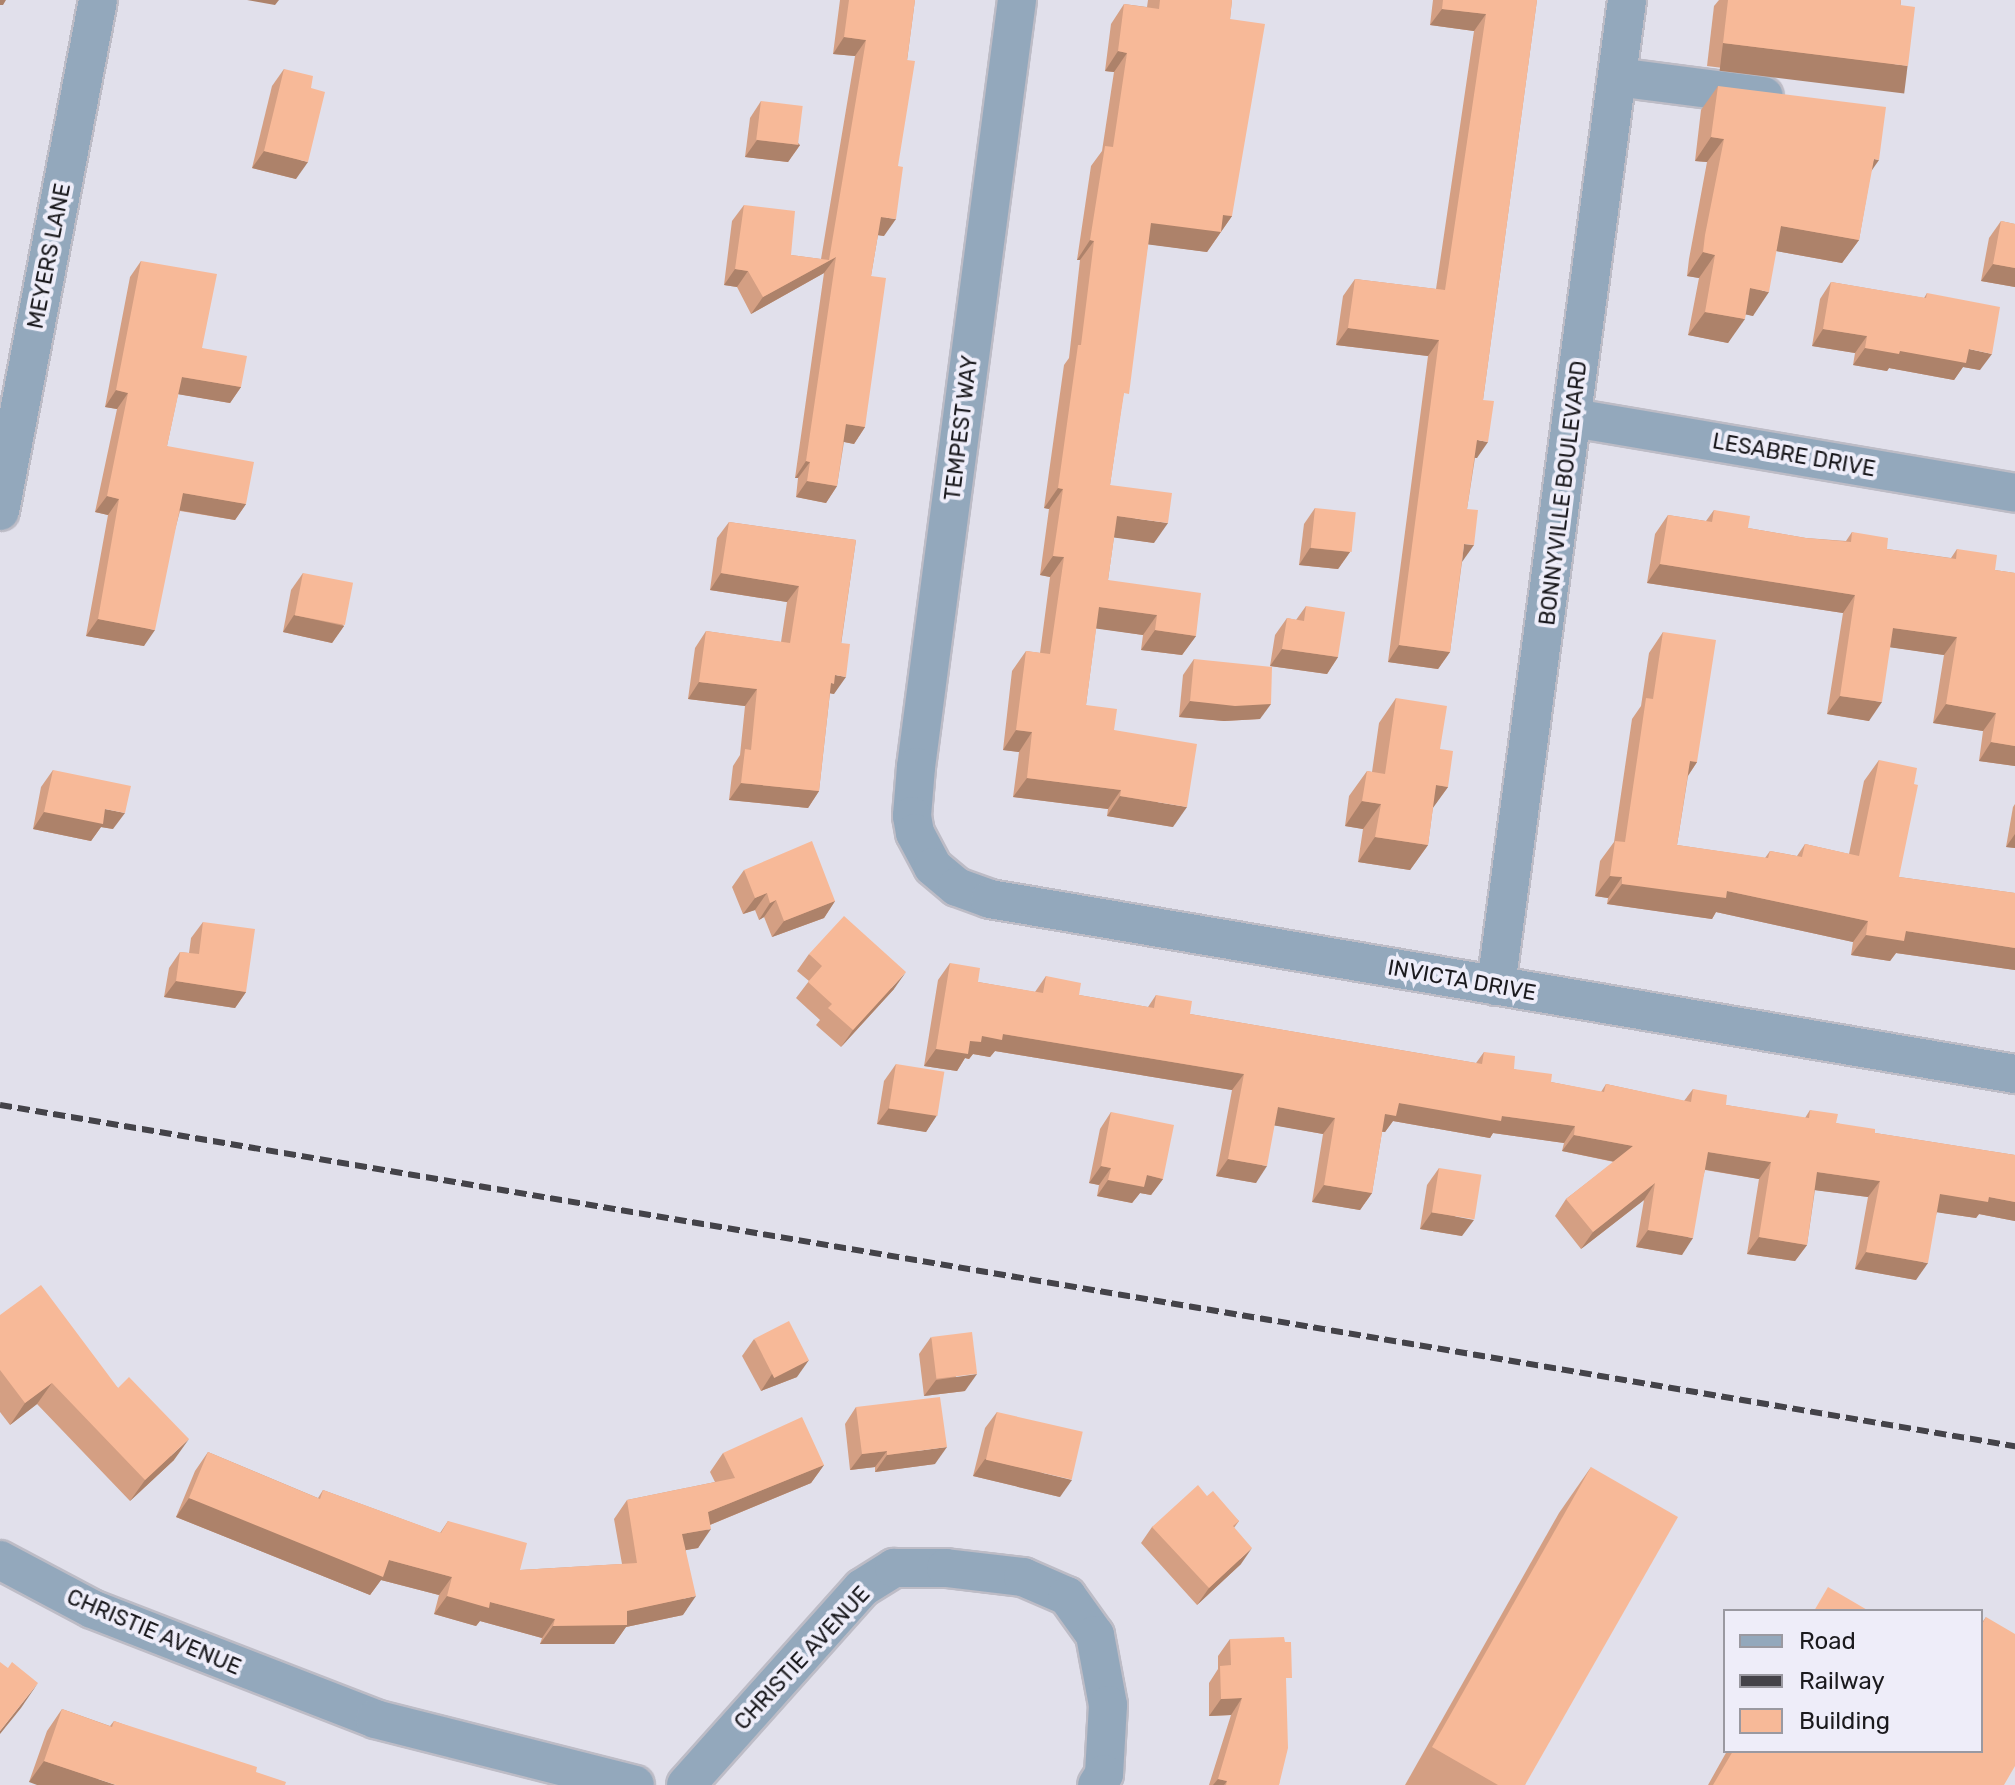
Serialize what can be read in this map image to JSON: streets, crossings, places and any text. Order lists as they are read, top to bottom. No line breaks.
{"streets":{"street":["MEYERS LANE","TEMPEST WAY","LESABRE DRIVE","BONNYVILLE BOULEVARD","INVICTA DRIVE","CHRISTIE AVENUE"]},"crossings":[["TEMPEST WAY","INVICTA DRIVE"],["LESABRE DRIVE","BONNYVILLE BOULEVARD"],["BONNYVILLE BOULEVARD","INVICTA DRIVE"]],"legend":["Road","Railway","Building"]}
